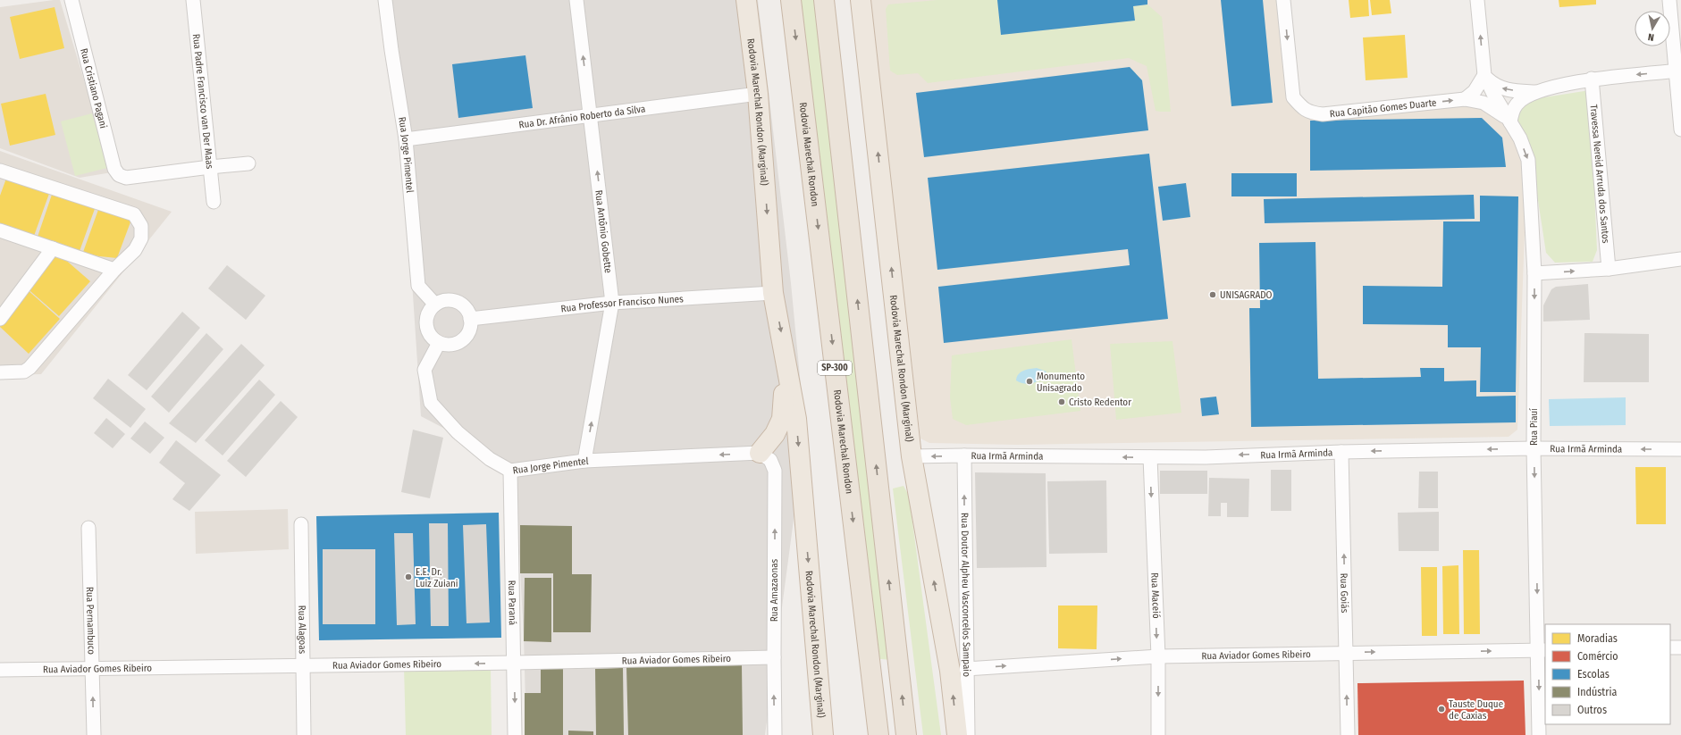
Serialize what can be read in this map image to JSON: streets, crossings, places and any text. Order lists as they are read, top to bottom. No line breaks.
{"streets":{"highway":["Rodovia Marechal Rondon (Marginal)","Rodovia Marechal Rondon","SP-300"],"street":["Rua Cristiano Pagani","Rua Padre Francisco van Der Maas","Rua Capitão Gomes Duarte","Rua Dr. Afrânio Roberto da Silva","Rua Jorge Pimentel","Travessa Nereid Arruda dos Santos","Rua Antônio Gobette","Rua Professor Francisco Nunes","Rua Piauí","Rua Irmã Arminda","Rua Amazaonas","Rua Goiás","Rua Doutor Alpheu Vasconcelos Sampaio","Rua Maceió","Rua Paraná","Rua Pernambuco","Rua Alagoas","Rua Aviador Gomes Ribeiro"]},"crossings":[["Rua Cristiano Pagani","Rua Padre Francisco van Der Maas"],["Rua Capitão Gomes Duarte","Rua Piauí"],["Rodovia Marechal Rondon (Marginal)","Rua Dr. Afrânio Roberto da Silva"],["Rodovia Marechal Rondon (Marginal)","Rua Professor Francisco Nunes"],["Rodovia Marechal Rondon (Marginal)","Rua Irmã Arminda"],["Rua Dr. Afrânio Roberto da Silva","Rua Jorge Pimentel"],["Rua Dr. Afrânio Roberto da Silva","Rua Antônio Gobette"],["Rua Jorge Pimentel","Rua Antônio Gobette"],["Rua Jorge Pimentel","Rua Professor Francisco Nunes"],["Rua Jorge Pimentel","Rua Amazaonas"],["Rua Jorge Pimentel","Rua Paraná"],["Rua Antônio Gobette","Rua Professor Francisco Nunes"],["Rua Piauí","Rua Irmã Arminda"],["Rua Piauí","Rua Aviador Gomes Ribeiro"],["Rua Irmã Arminda","Rua Goiás"],["Rua Irmã Arminda","Rua Doutor Alpheu Vasconcelos Sampaio"],["Rua Irmã Arminda","Rua Maceió"],["Rua Amazaonas","Rua Aviador Gomes Ribeiro"],["Rua Goiás","Rua Aviador Gomes Ribeiro"],["Rua Doutor Alpheu Vasconcelos Sampaio","Rua Aviador Gomes Ribeiro"],["Rua Maceió","Rua Aviador Gomes Ribeiro"],["Rua Paraná","Rua Aviador Gomes Ribeiro"],["Rua Pernambuco","Rua Aviador Gomes Ribeiro"],["Rua Alagoas","Rua Aviador Gomes Ribeiro"]],"one_way":["Rua Antônio Gobette","Rua Piauí","Rua Irmã Arminda","Rua Amazaonas","Rua Goiás","Rua Doutor Alpheu Vasconcelos Sampaio","Rua Maceió"],"places":["UNISAGRADO","Monumento Unisagrado","Cristo Redentor","E.E. Dr. Luiz Zuiani","Tauste Duque de Caxias"],"legend":["Moradias","Comércio","Escolas","Indústria","Outros"],"north":"bottom"}
